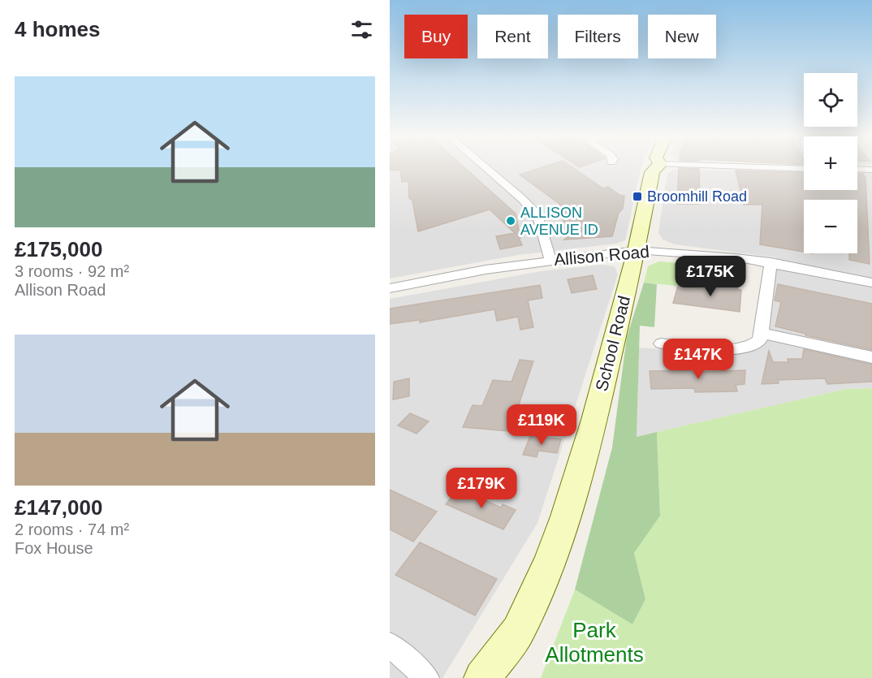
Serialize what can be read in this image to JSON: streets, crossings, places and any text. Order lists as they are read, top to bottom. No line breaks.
{"streets":{"street":["Allison Road","School Road"]},"crossings":[["Allison Road","School Road"]],"parks":["Park Allotments"],"places":{"transit":["Broomhill Road"],"other":["ALLISON AVENUE ID"]},"page":{"heading":"4 homes","chip":["Buy","Rent","Filters","New"],"list":[{"name":"£175,000","note":"3 rooms · 92 m² · Allison Road"},{"name":"£147,000","note":"2 rooms · 74 m² · Fox House"}],"map_buttons":["+","−"],"price":["£175K","£147K","£119K","£179K"]}}
